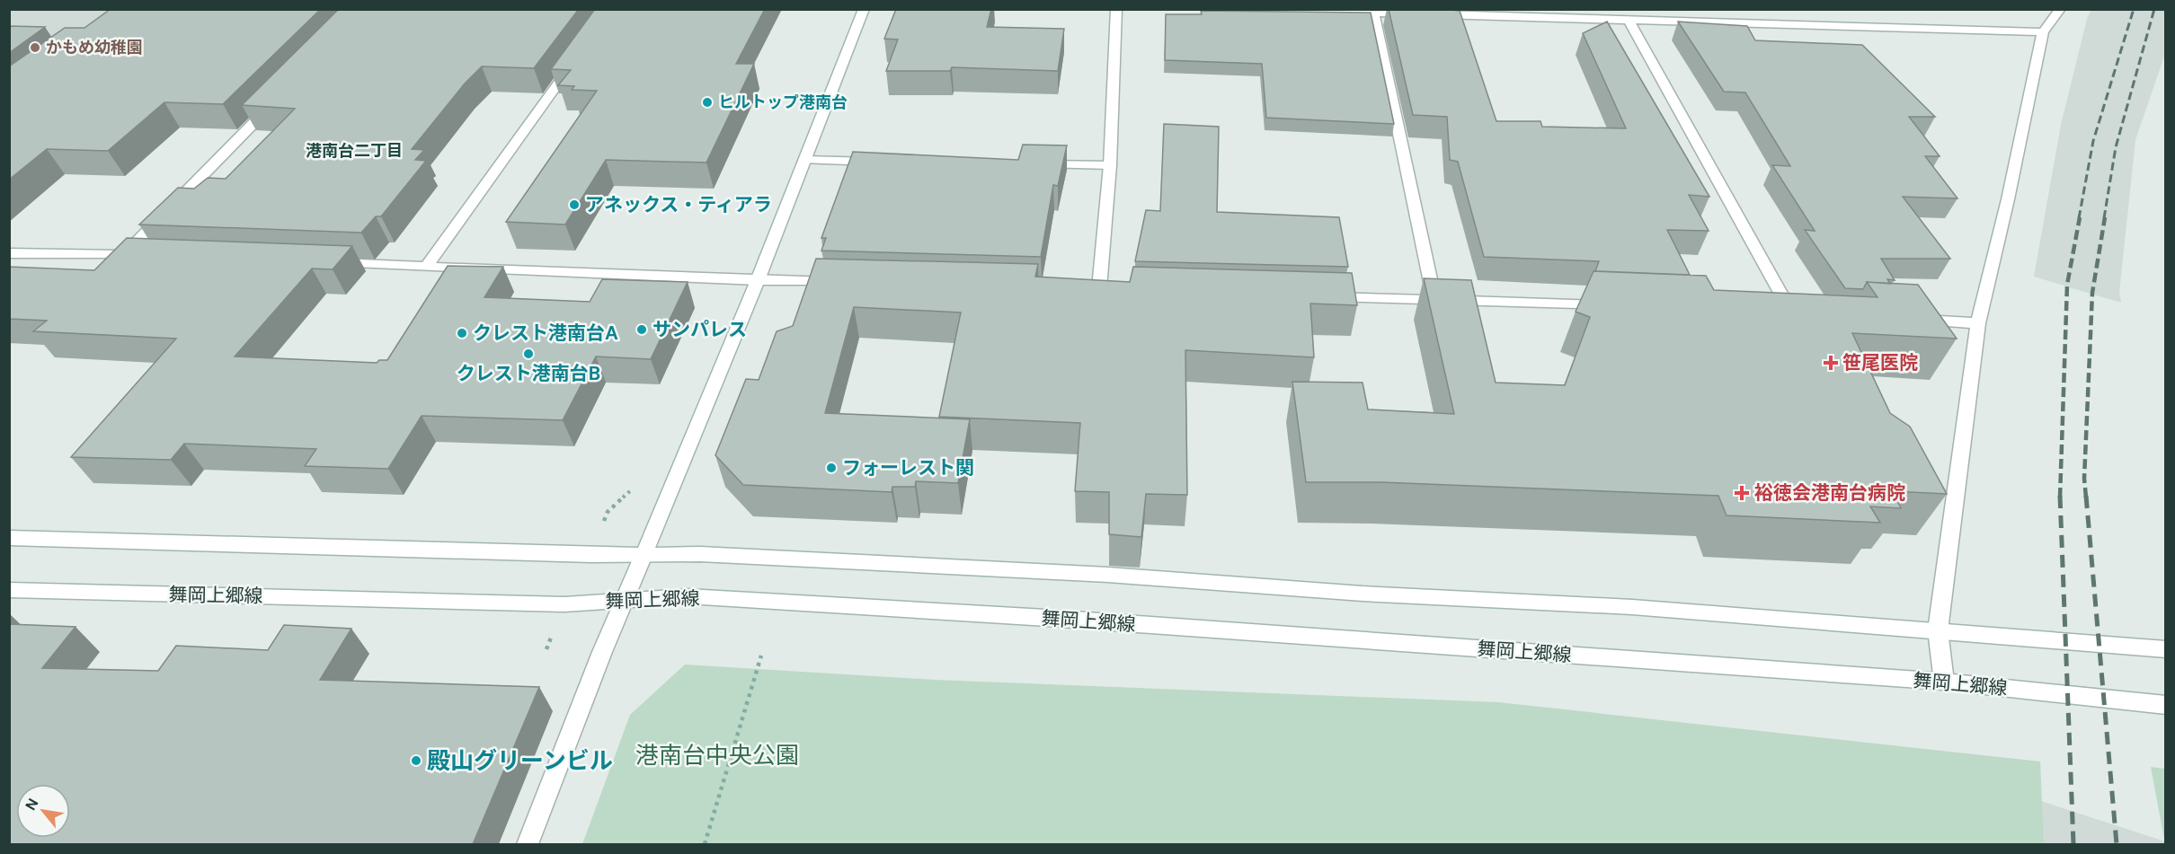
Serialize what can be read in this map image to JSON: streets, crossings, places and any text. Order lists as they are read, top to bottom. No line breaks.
{"streets":{"street":["舞岡上郷線"]},"districts":["港南台二丁目"],"parks":["港南台中央公園"],"places":{"other":["かもめ幼稚園","ヒルトップ港南台","アネックス・ティアラ","サンパレス","クレスト港南台A","クレスト港南台B","フォーレスト関","殿山グリーンビル"],"health":["笹尾医院","裕徳会港南台病院"]},"north":"top left"}
